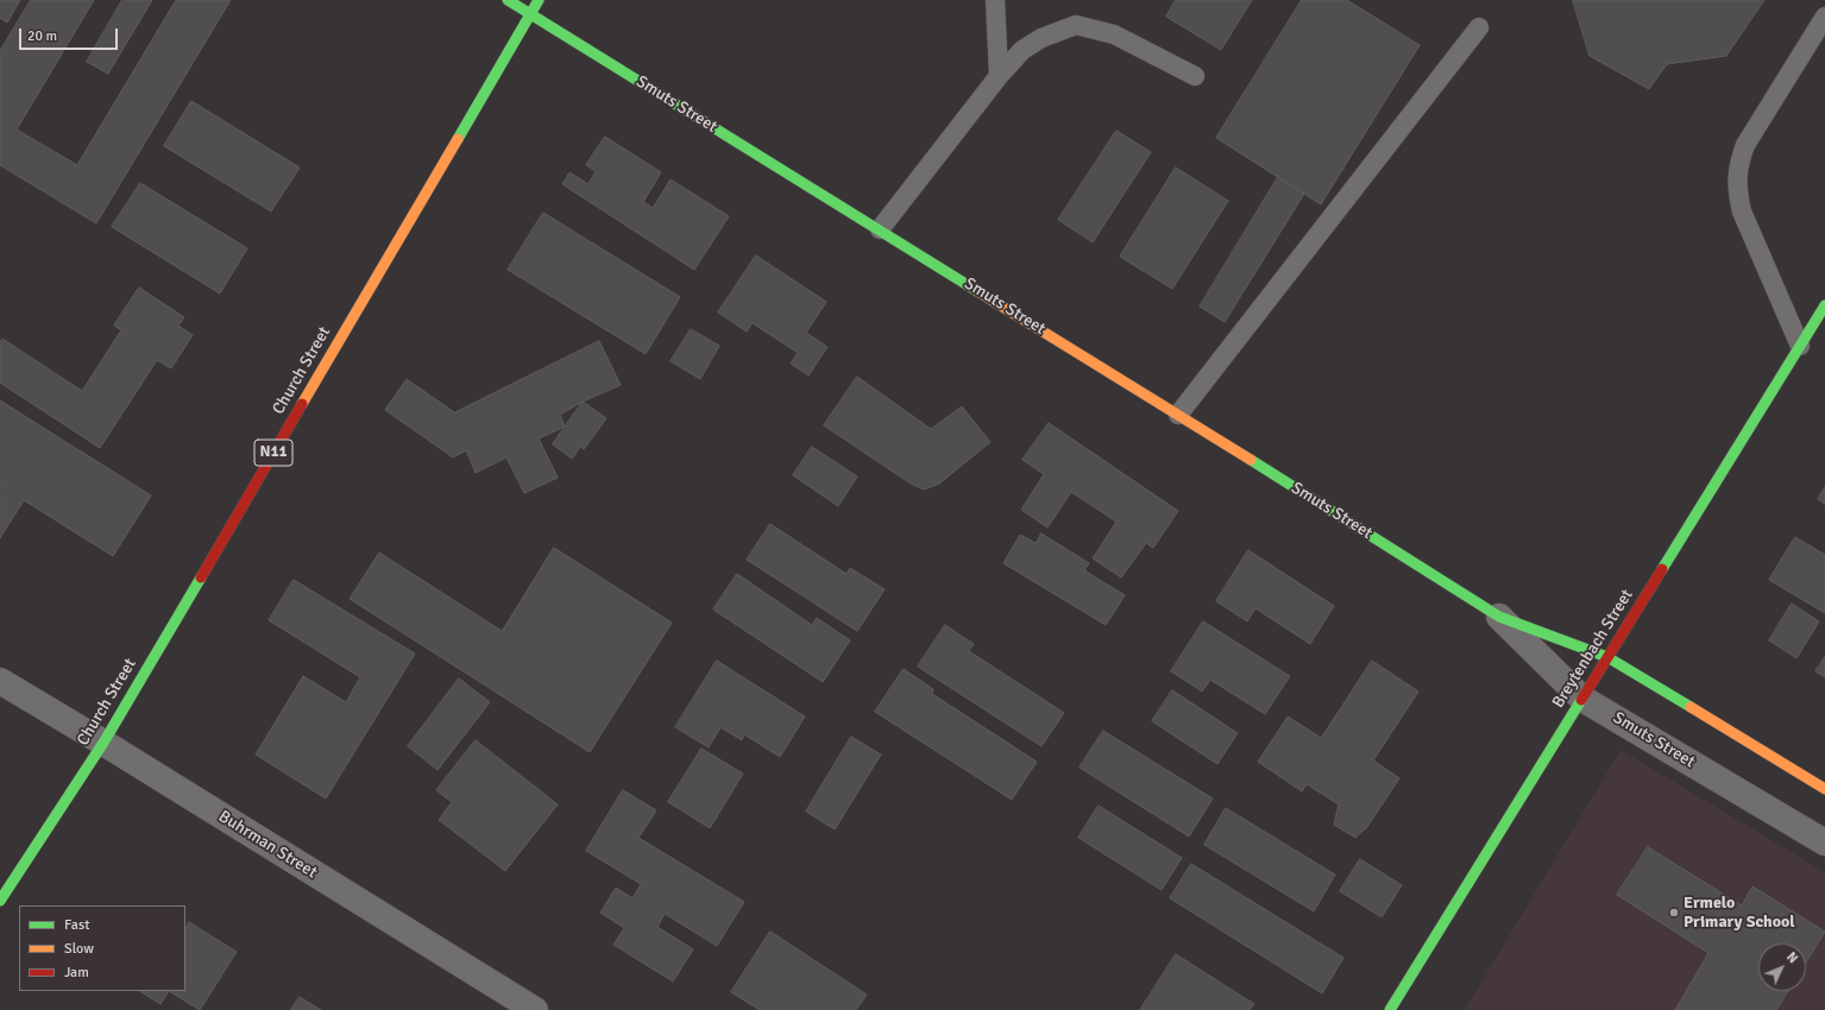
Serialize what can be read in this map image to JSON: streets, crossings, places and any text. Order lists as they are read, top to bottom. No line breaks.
{"streets":{"main road":["Smuts Street","Church Street","N11","Breytenbach Street"],"street":["Buhrman Street"]},"crossings":[["Smuts Street","Church Street"],["Smuts Street","Breytenbach Street"],["Church Street","Buhrman Street"]],"places":["Ermelo Primary School"],"legend":["Fast","Slow","Jam"],"scale_bar":"20 m","north":"top right"}
